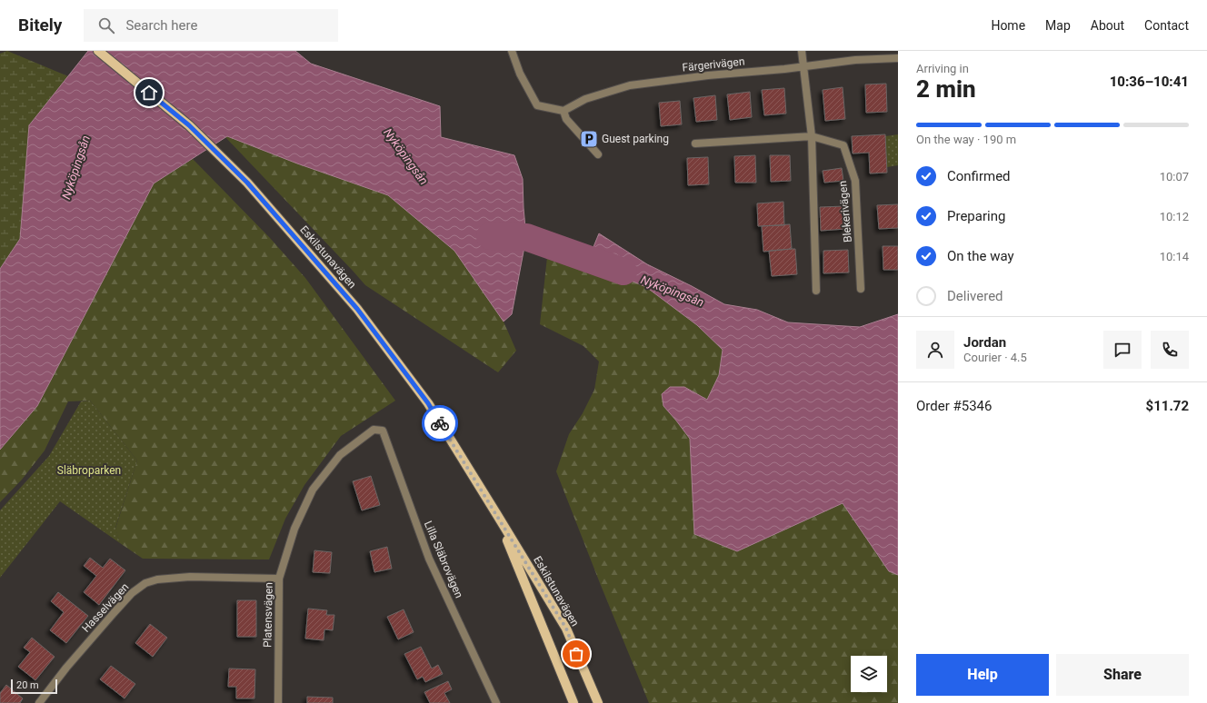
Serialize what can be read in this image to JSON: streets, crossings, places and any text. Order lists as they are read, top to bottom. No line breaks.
{"streets":{"main road":["Eskilstunavägen"],"street":["Färgerivägen","Blekerivägen","Lilla Släbrovägen","Hasselvägen","Platensvägen"]},"crossings":[["Lilla Släbrovägen","Platensvägen"],["Hasselvägen","Platensvägen"]],"water":["Nyköpingsån"],"parks":["Släbroparken"],"places":{"parking":["Guest parking"]},"scale_bar":"20 m","page":{"header":"Bitely","search":"Search here","nav":["Home","Map","About","Contact"],"heading":["2 min","Arriving in","10:36–10:41"],"panel":["Jordan","Courier · 4.5","Order #5346","$11.72"],"bar":"On the way · 190 m","list":[["Confirmed","10:07"],["Preparing","10:12"],["On the way","10:14"],"Delivered"],"buttons":["Help","Share"],"scale":"20 m"}}
